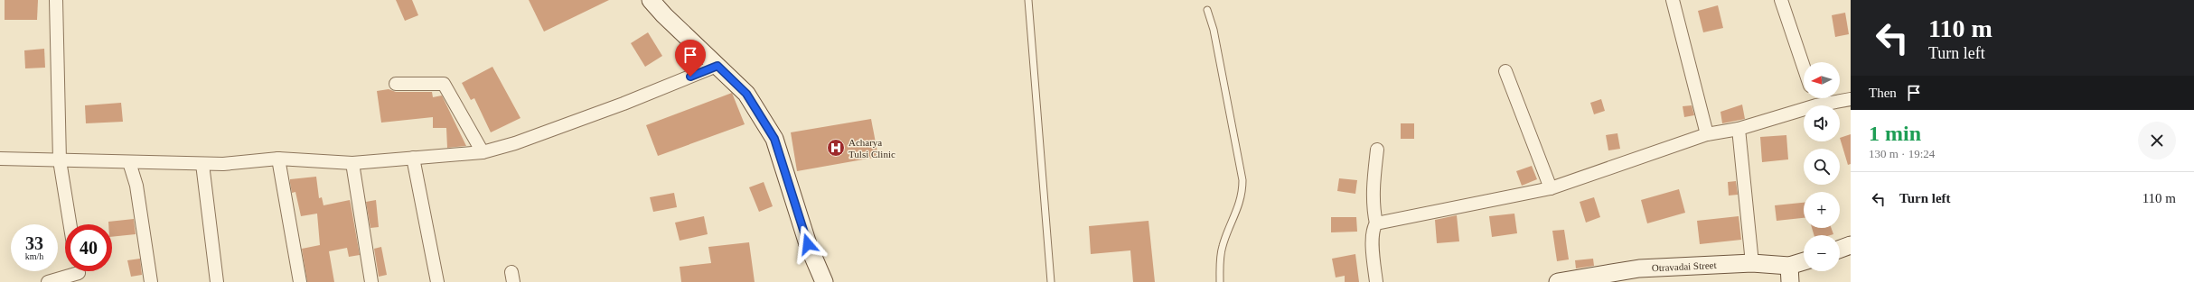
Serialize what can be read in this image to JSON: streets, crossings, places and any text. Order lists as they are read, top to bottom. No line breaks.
{"streets":{"street":["Otravadai Street"]},"places":{"hospital":["Acharya Tulsi Clinic"]},"north":"left","page":{"turn":["110 m","Turn left"],"map_buttons":["+","−"],"then":"Then","heading":["1 min","130 m · 19:24"],"list":[{"name":"Turn left","value":"110 m"}],"speed":"33 km/h","limit":"40"}}
